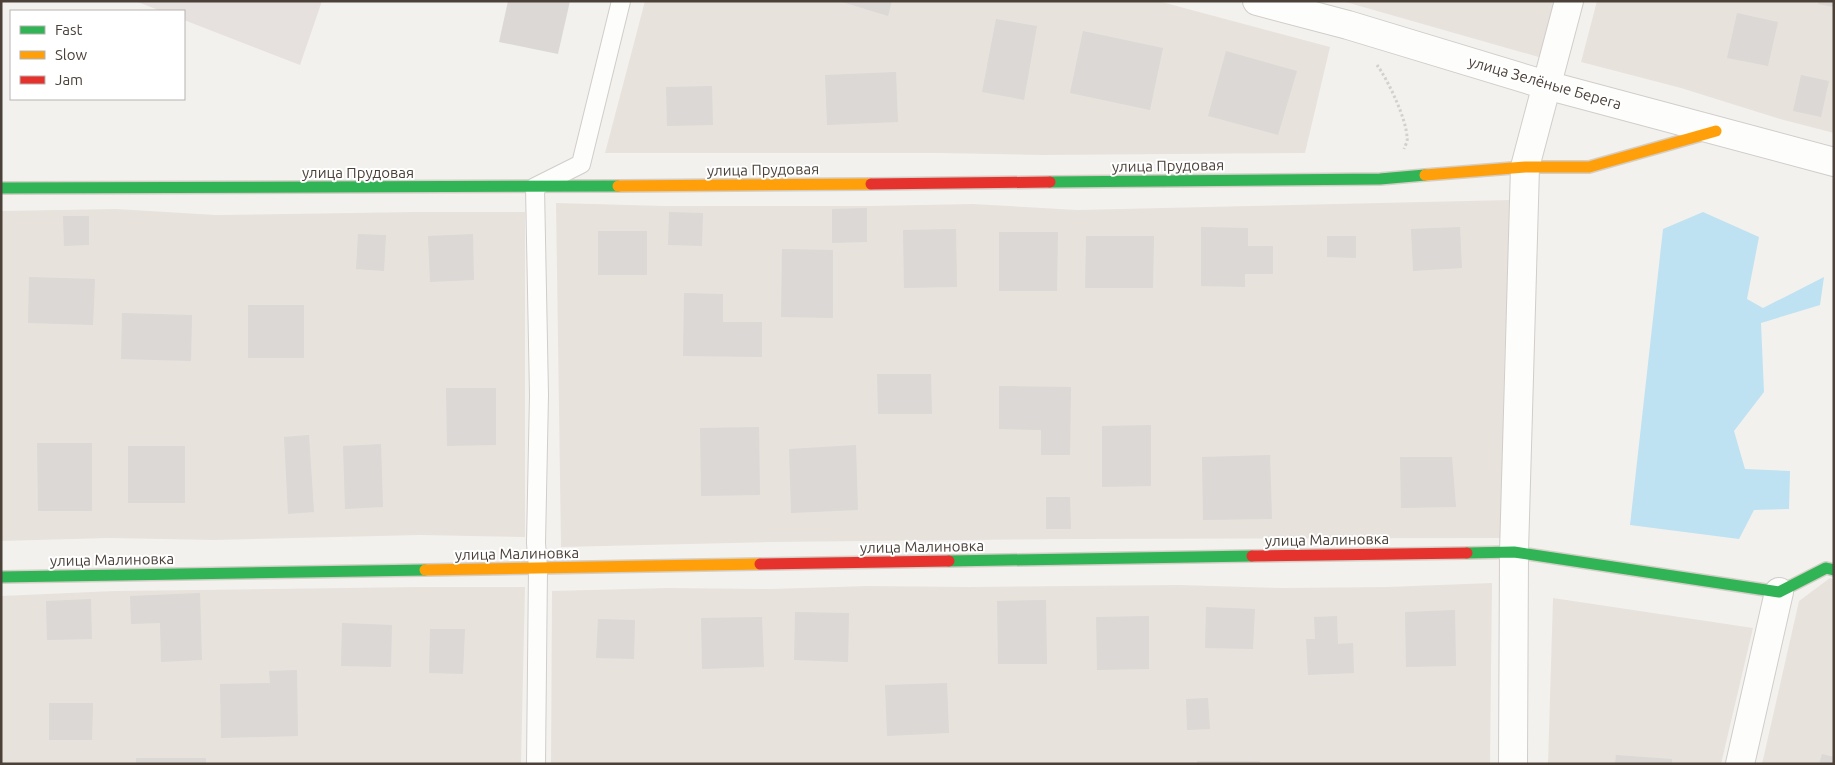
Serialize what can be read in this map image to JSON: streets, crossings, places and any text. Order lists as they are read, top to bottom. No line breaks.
{"streets":{"street":["улица Зелёные Берега","улица Прудовая","улица Малиновка"]},"crossings":[["улица Зелёные Берега","улица Прудовая"]],"legend":["Fast","Slow","Jam"]}
